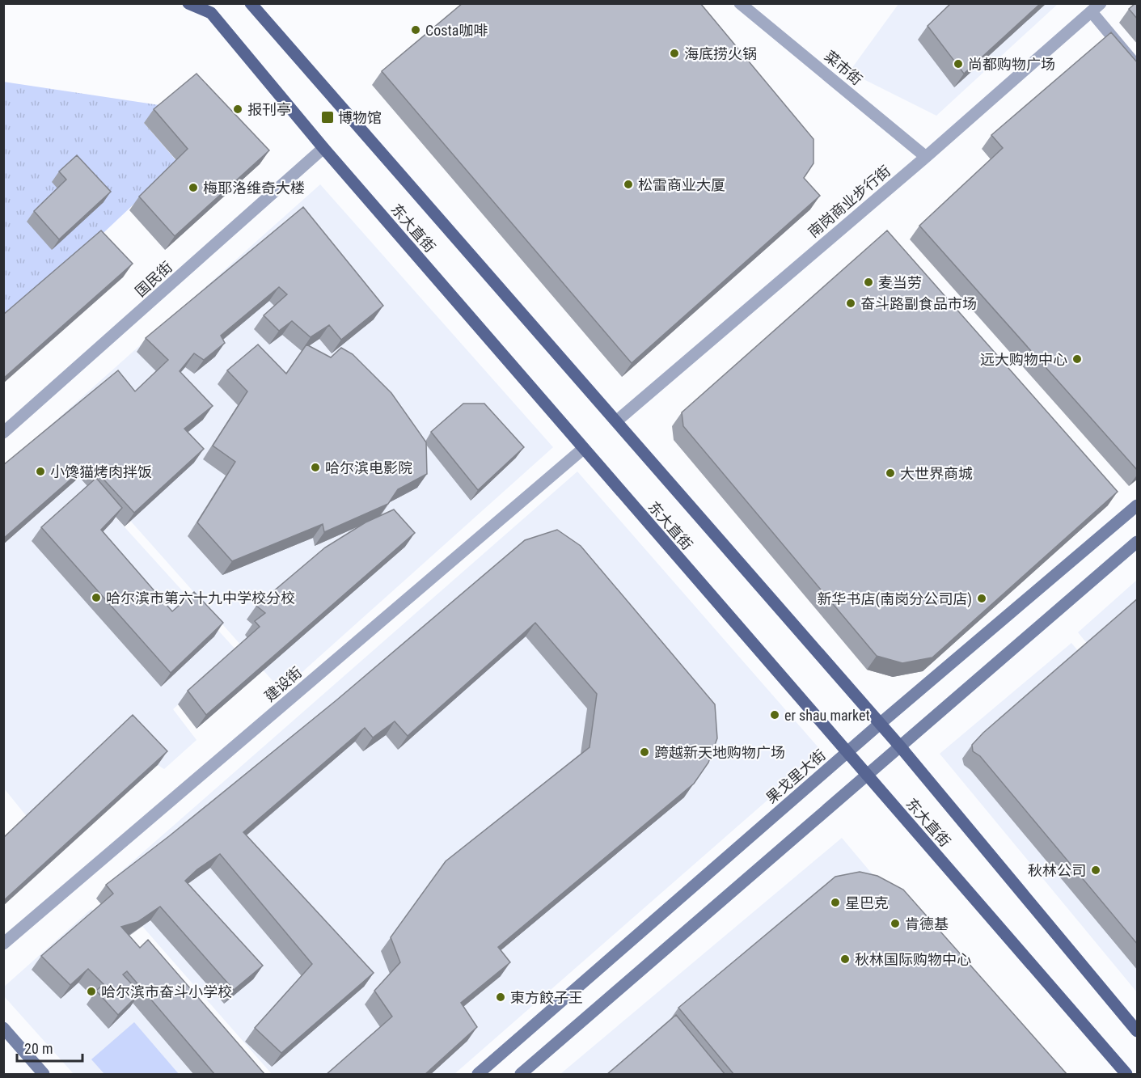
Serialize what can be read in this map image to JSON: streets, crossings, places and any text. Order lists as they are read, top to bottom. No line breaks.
{"streets":{"main road":["东大直街","果戈里大街"],"street":["菜市街","南岗商业步行街","国民街","建设街"]},"crossings":[["菜市街","南岗商业步行街"],["南岗商业步行街","东大直街"],["东大直街","国民街"],["东大直街","建设街"],["东大直街","果戈里大街"]],"places":{"other":["Costa咖啡","海底捞火锅","尚都购物广场","报刊亭","松雷商业大厦","梅耶洛维奇大楼","麦当劳","奋斗路副食品市场","远大购物中心","哈尔滨电影院","小馋猫烤肉拌饭","大世界商城","哈尔滨市第六十九中学校分校","新华书店(南岗分公司店)","er shau market","跨越新天地购物广场","秋林公司","星巴克","肯德基","秋林国际购物中心","哈尔滨市奋斗小学校","東方餃子王"],"transit":["博物馆"]},"scale_bar":"20 m"}
